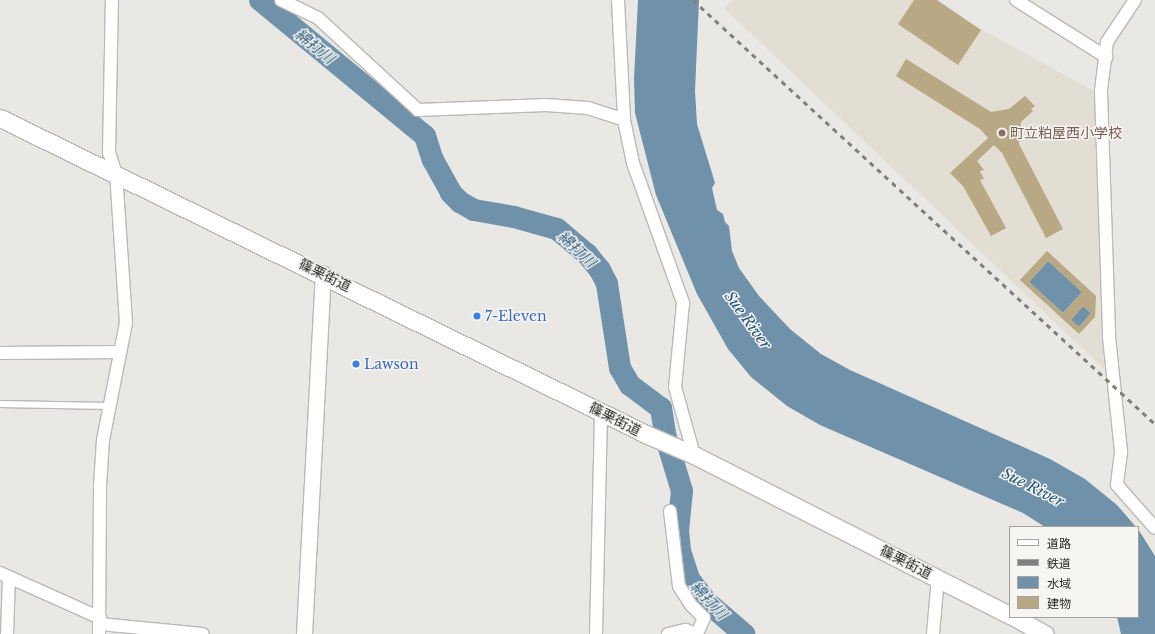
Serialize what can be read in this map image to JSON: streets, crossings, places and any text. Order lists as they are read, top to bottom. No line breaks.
{"streets":{"main road":["篠栗街道"]},"water":["綿打川","Sue River"],"places":["町立粕屋西小学校","7-Eleven","Lawson"],"legend":["道路","鉄道","水域","建物"]}
